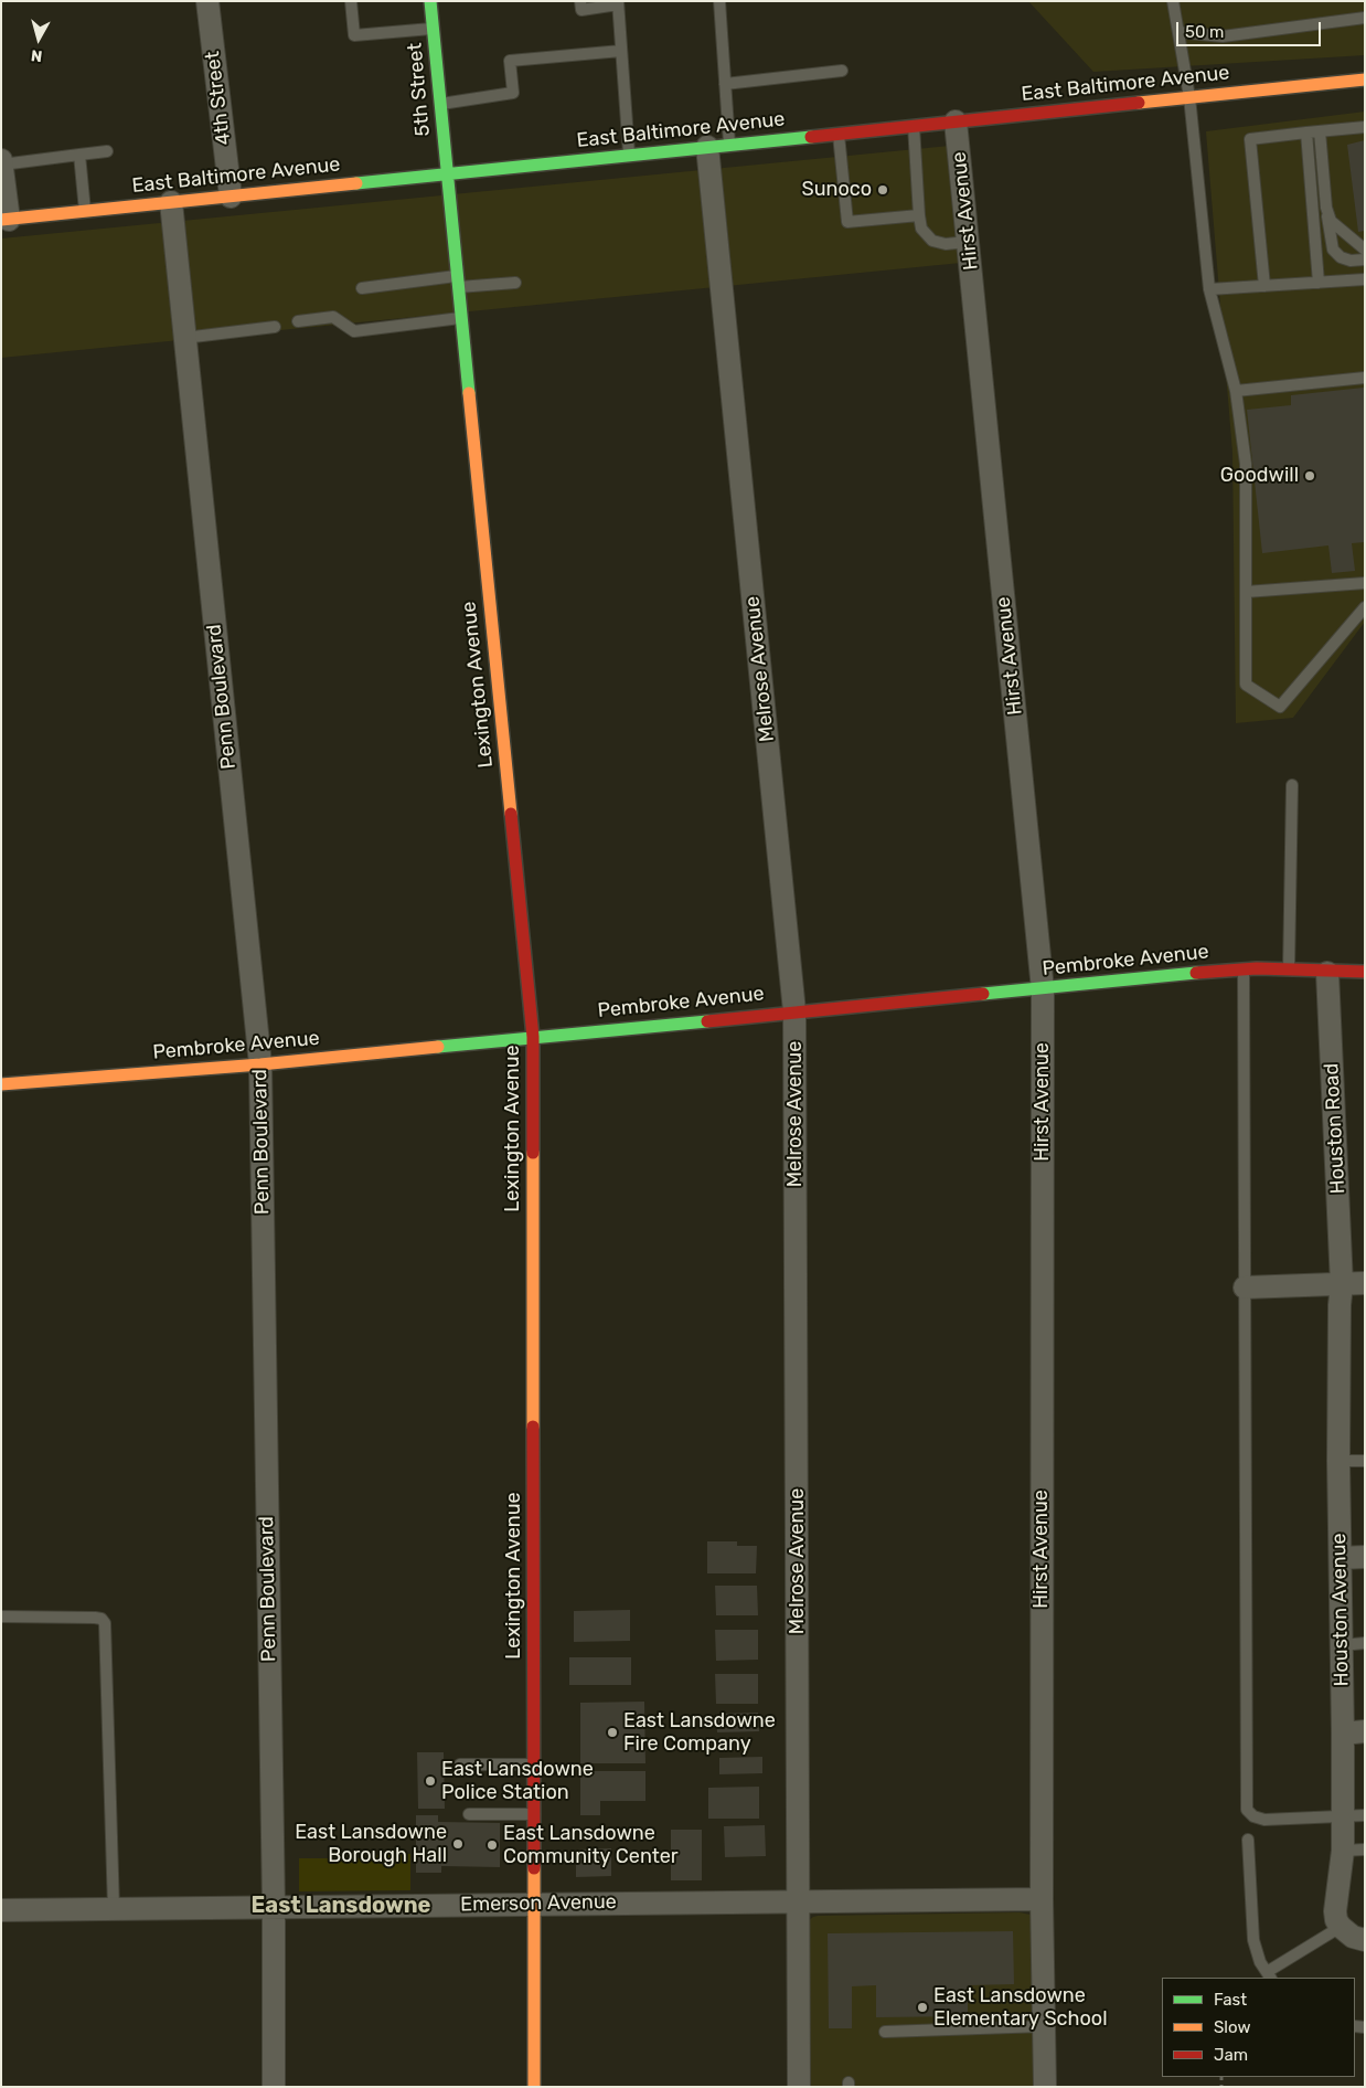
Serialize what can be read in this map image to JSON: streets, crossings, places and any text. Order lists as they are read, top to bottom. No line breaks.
{"streets":{"street":["East Baltimore Avenue","5th Street","4th Street","Hirst Avenue","Melrose Avenue","Lexington Avenue","Penn Boulevard","Pembroke Avenue","Houston Road","Houston Avenue","Emerson Avenue"]},"crossings":[["East Baltimore Avenue","5th Street"],["East Baltimore Avenue","4th Street"],["East Baltimore Avenue","Hirst Avenue"],["East Baltimore Avenue","Melrose Avenue"],["East Baltimore Avenue","Lexington Avenue"],["East Baltimore Avenue","Penn Boulevard"],["5th Street","Lexington Avenue"],["Hirst Avenue","Pembroke Avenue"],["Hirst Avenue","Emerson Avenue"],["Melrose Avenue","Pembroke Avenue"],["Melrose Avenue","Emerson Avenue"],["Lexington Avenue","Pembroke Avenue"],["Lexington Avenue","Emerson Avenue"],["Penn Boulevard","Pembroke Avenue"],["Penn Boulevard","Emerson Avenue"],["Pembroke Avenue","Houston Road"],["Houston Road","Houston Avenue"]],"districts":["East Lansdowne"],"places":["Sunoco","Goodwill","East Lansdowne Fire Company","East Lansdowne Police Station","East Lansdowne Borough Hall","East Lansdowne Community Center","East Lansdowne Elementary School"],"legend":["Fast","Slow","Jam"],"scale_bar":"50 m","north":"bottom"}
